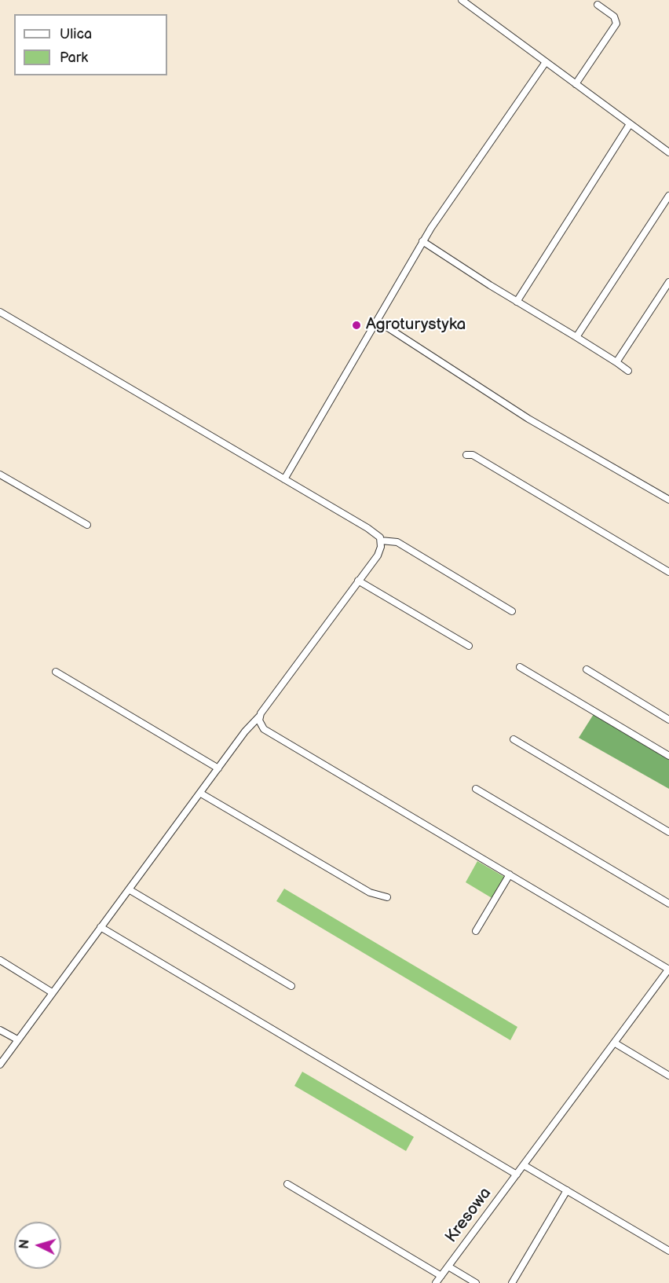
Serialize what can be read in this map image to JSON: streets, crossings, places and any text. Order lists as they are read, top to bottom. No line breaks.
{"streets":{"street":["Kresowa"]},"places":["Agroturystyka"],"legend":["Ulica","Park"],"north":"left"}
